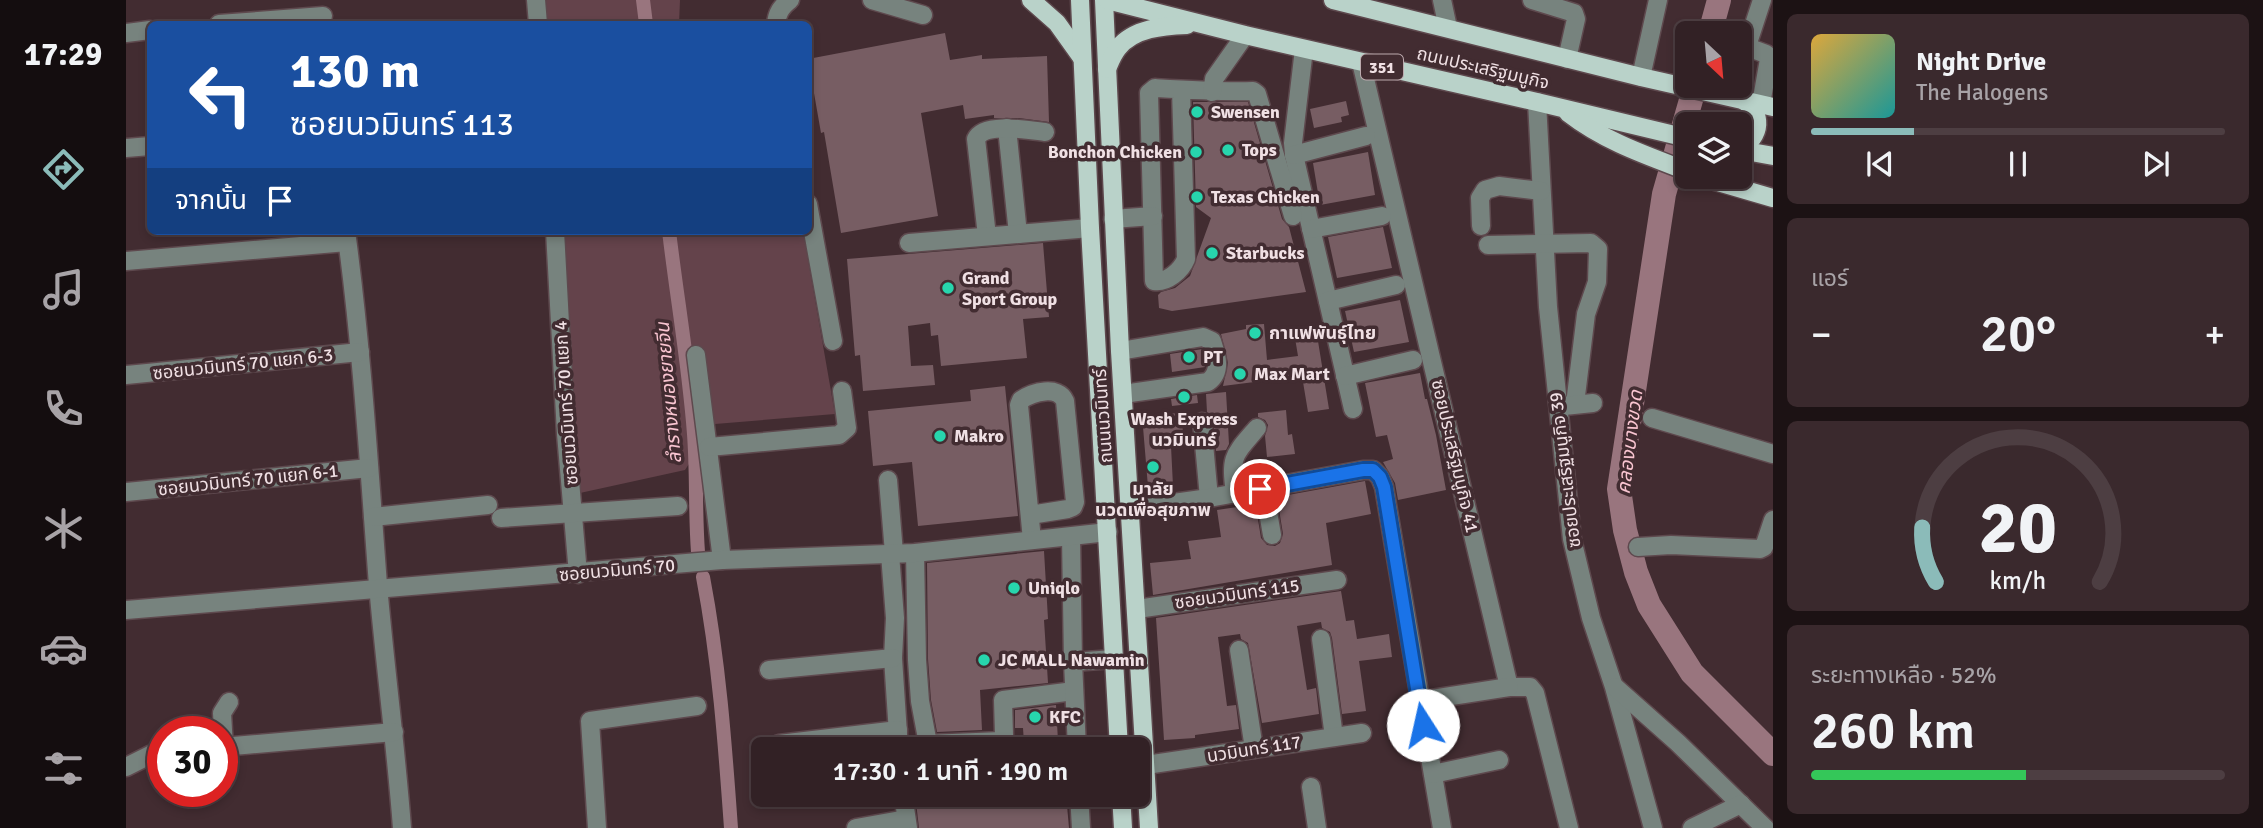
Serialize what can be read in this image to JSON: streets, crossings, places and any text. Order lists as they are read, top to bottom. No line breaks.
{"streets":{"main road":["351","ถนนประเสริฐมนูกิจ","ถนนนวมินทร์"],"street":["ซอยนวมินทร์ 70 แยก 6-3","ซอยนวมินทร์ 70 แยก 4","ซอยประเสริฐมนูกิจ 41","ซอยประเสริฐมนูกิจ 39","ซอยนวมินทร์ 70 แยก 6-1","ซอยนวมินทร์ 70","ซอยนวมินทร์ 115","นวมินทร์ 117"]},"crossings":[["ถนนประเสริฐมนูกิจ","ถนนนวมินทร์"],["ถนนประเสริฐมนูกิจ","ซอยประเสริฐมนูกิจ 41"],["ถนนประเสริฐมนูกิจ","ซอยประเสริฐมนูกิจ 39"],["ซอยนวมินทร์ 70 แยก 4","ซอยนวมินทร์ 70"],["ถนนนวมินทร์","ซอยนวมินทร์ 70"],["ถนนนวมินทร์","ซอยนวมินทร์ 115"]],"water":["ลำรางหนองยายจีน","คลองบางขวด"],"places":["Swensen","Tops","Bonchon Chicken","Texas Chicken","Starbucks","Grand Sport Group","กาแฟพันธุ์ไทย","PT","Max Mart","Wash Express นวมินทร์","Makro","มาลัย นวดเพื่อสุขภาพ","Uniqlo","JC MALL Nawamin","KFC"],"north":"bottom right","page":{"tabs":"17:29","turn":["130 m","ซอยนวมินทร์ 113"],"song":["Night Drive","The Halogens"],"then":"จากนั้น","tile":["แอร์",["ระยะทางเหลือ · 52%","260 km"]],"heat":["−","20°","+"],"limit":"30","trip":"17:30 · 1 นาที · 190 m","gauge":["20","km/h"]}}
